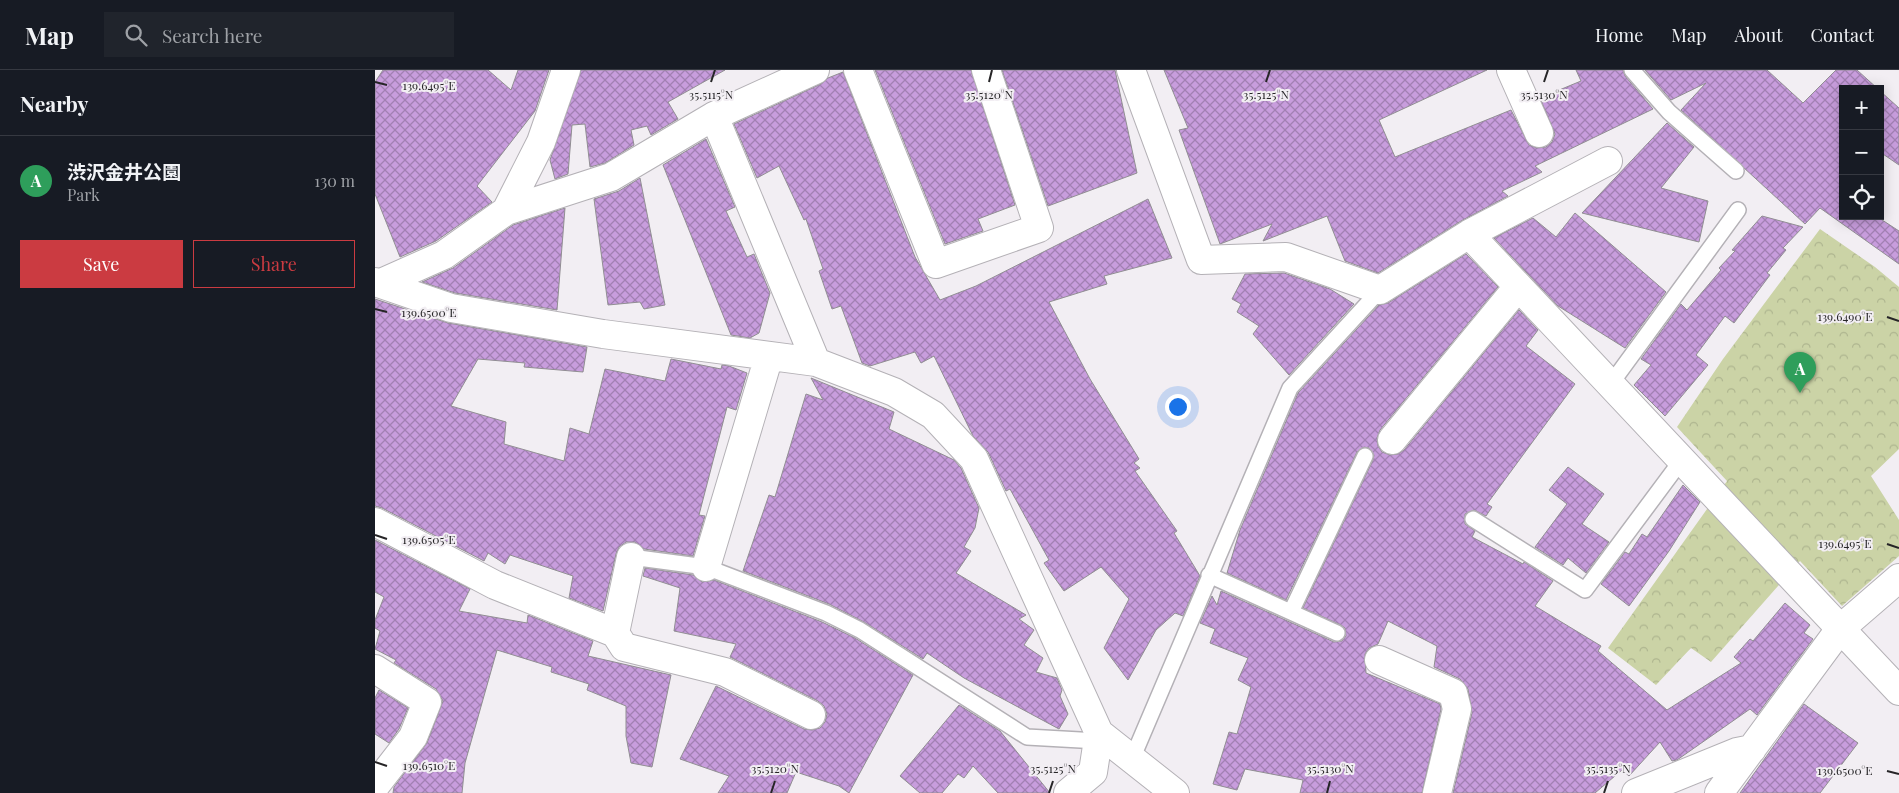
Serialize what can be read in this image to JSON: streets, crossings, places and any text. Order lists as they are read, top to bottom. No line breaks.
{"page":{"header":"Map","search":"Search here","nav":["Home","Map","About","Contact"],"heading":"Nearby","map_buttons":["+","−"],"list":[{"mark":"A","name":"渋沢金井公園","note":"Park","value":"130 m"}],"buttons":["Save","Share"],"pins":"A"},"coordinates":["139.6495°E","35.5115°N","35.5120°N","35.5125°N","35.5130°N","139.6500°E","139.6490°E","139.6505°E","139.6510°E","35.5135°N"]}
